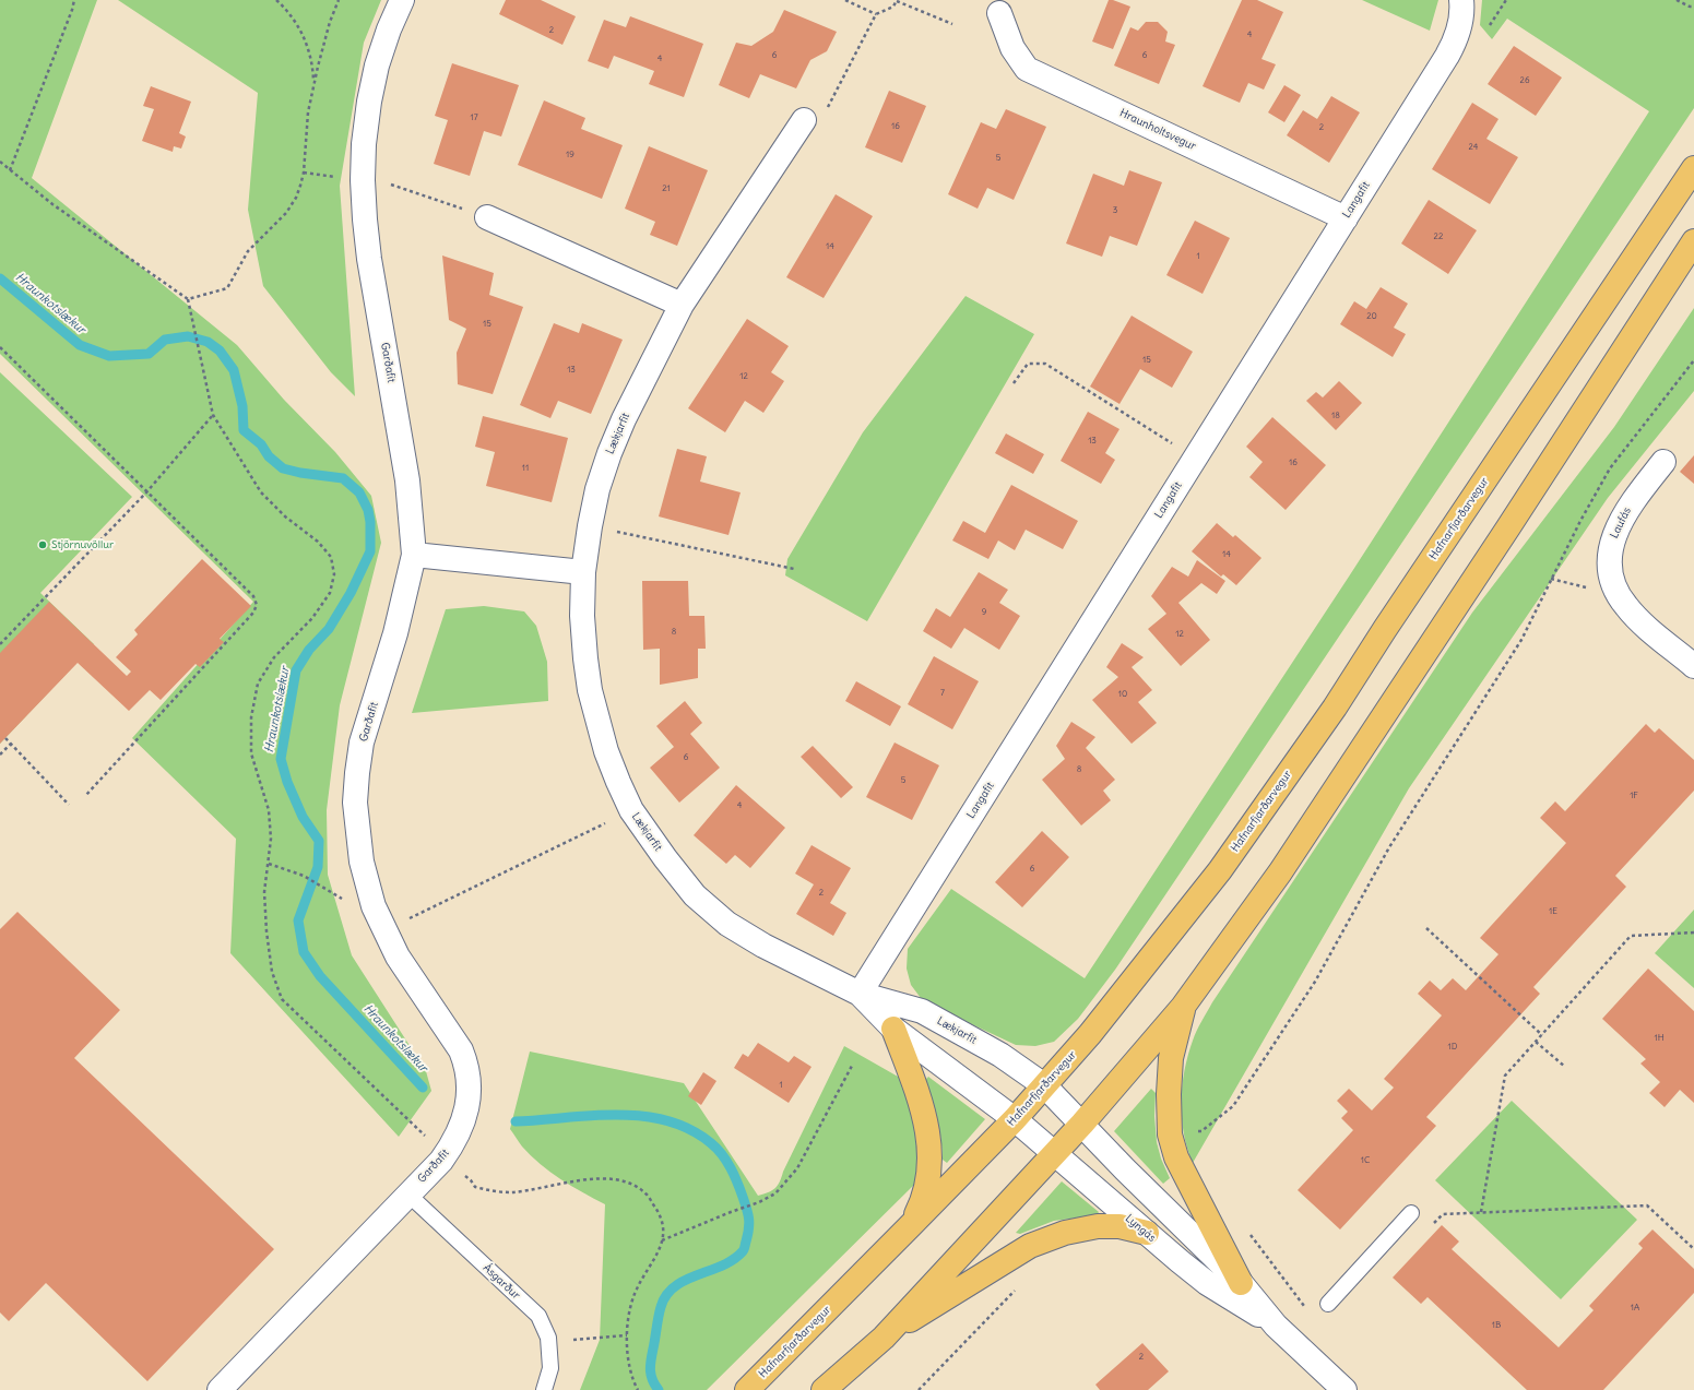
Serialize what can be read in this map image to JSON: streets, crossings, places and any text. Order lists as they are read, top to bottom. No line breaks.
{"streets":{"main road":["Hafnarfjarðarvegur"],"street":["Hraunholtsvegur","Langafit","Garðafit","Lækjarfit","Laufás","Lyngás"],"lane":["Ásgarður"]},"crossings":[["Hraunholtsvegur","Langafit"],["Langafit","Lækjarfit"],["Garðafit","Ásgarður"],["Lækjarfit","Hafnarfjarðarvegur"],["Lækjarfit","Lyngás"],["Hafnarfjarðarvegur","Lyngás"]],"water":["Hraunkotslækur"],"places":["Stjörnuvöllur"],"house_numbers":["2","4","6","6","4","26","17","16","2","24","19","5","21","3","22","14","1","20","15","15","13","12","18","13","16","11","14","9","8","12","7","10","6","8","5","1F","4","6","2","1E","1H","1D","1","1C","1A","1B","2"]}
